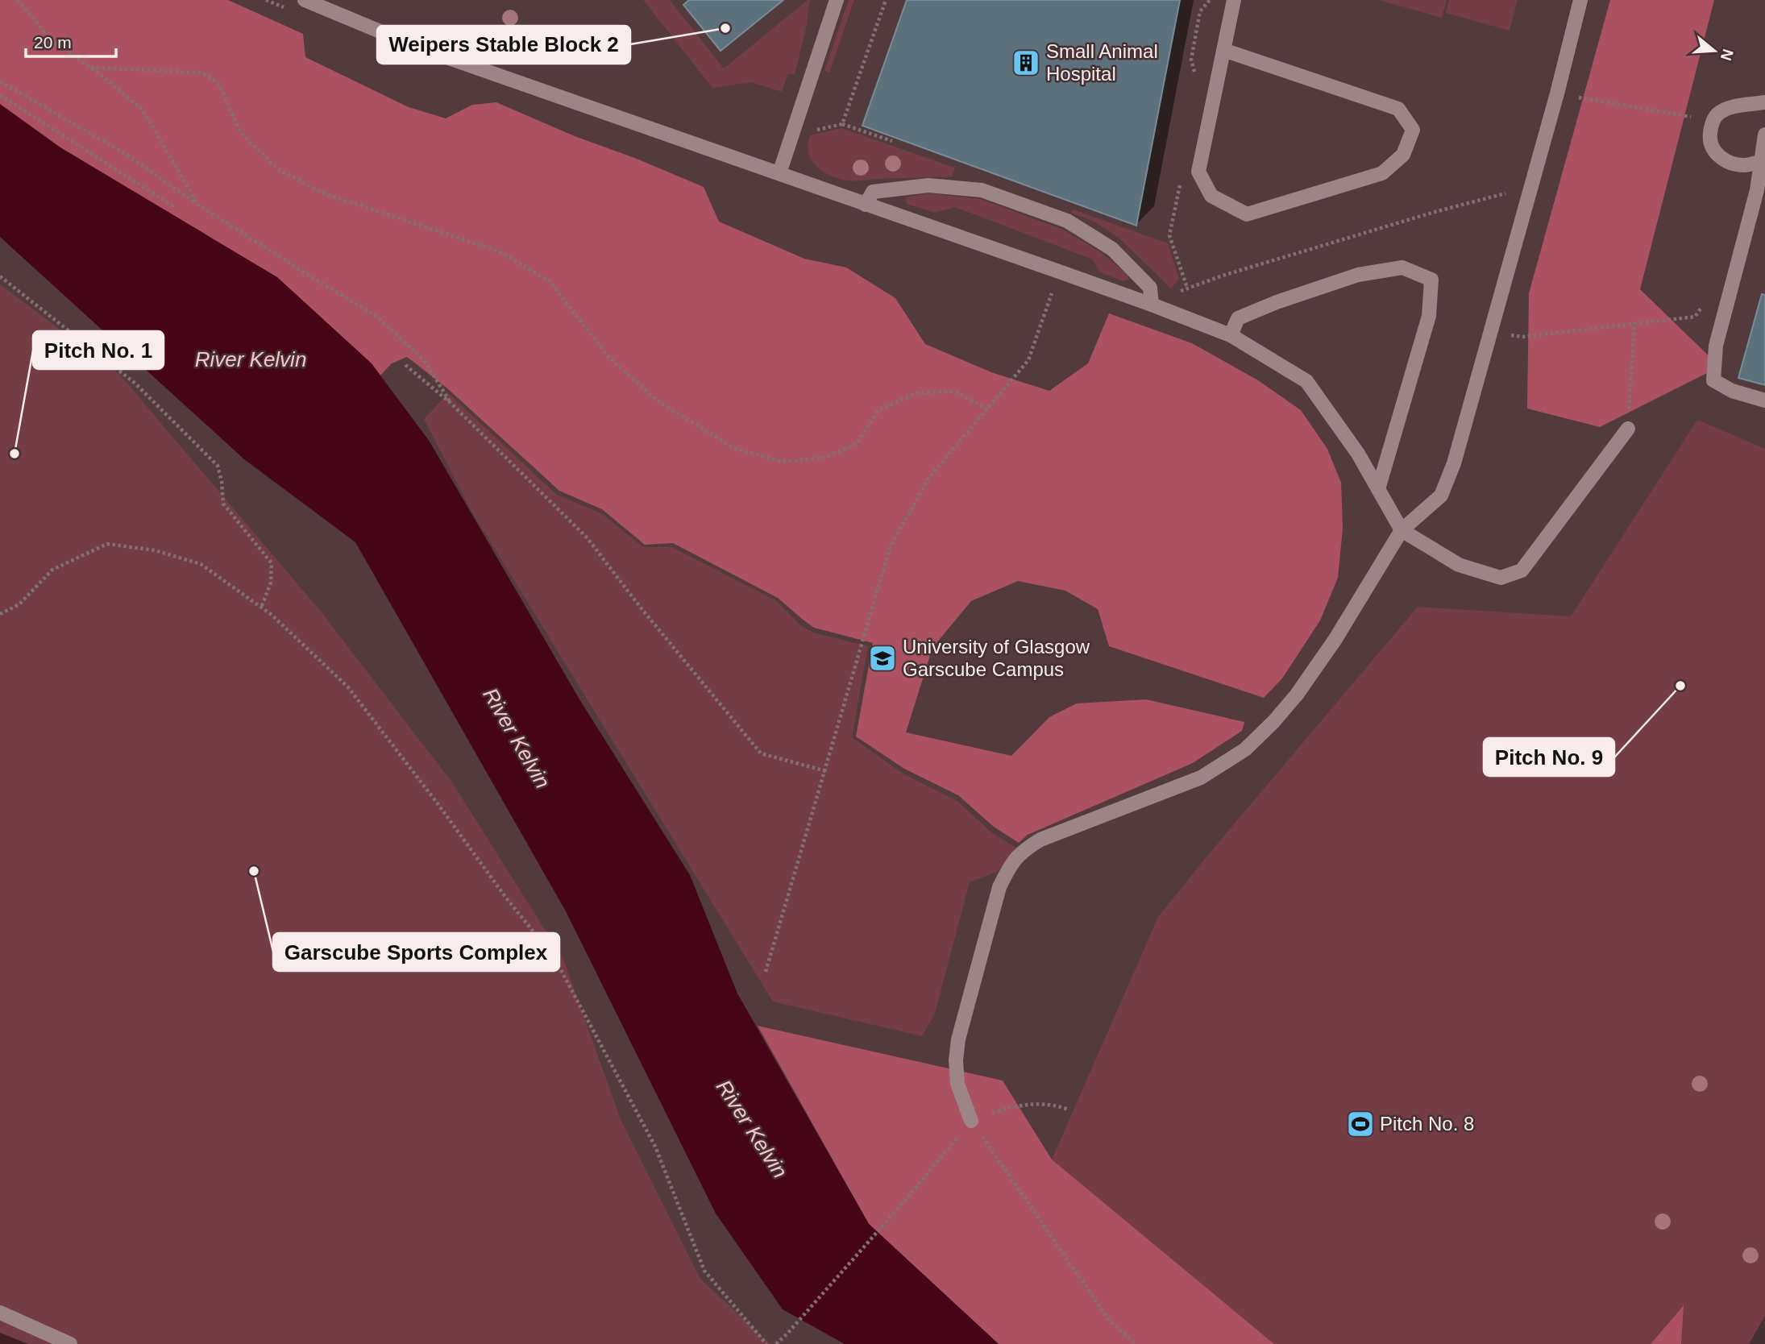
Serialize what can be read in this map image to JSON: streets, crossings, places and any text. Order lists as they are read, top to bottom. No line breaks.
{"water":["River Kelvin"],"places":{"other":["Weipers Stable Block 2","Pitch No. 1","Pitch No. 9","Garscube Sports Complex"],"building":["Small Animal Hospital"],"school or university":["University of Glasgow Garscube Campus"],"sports":["Pitch No. 8"]},"scale_bar":"20 m","north":"right"}
